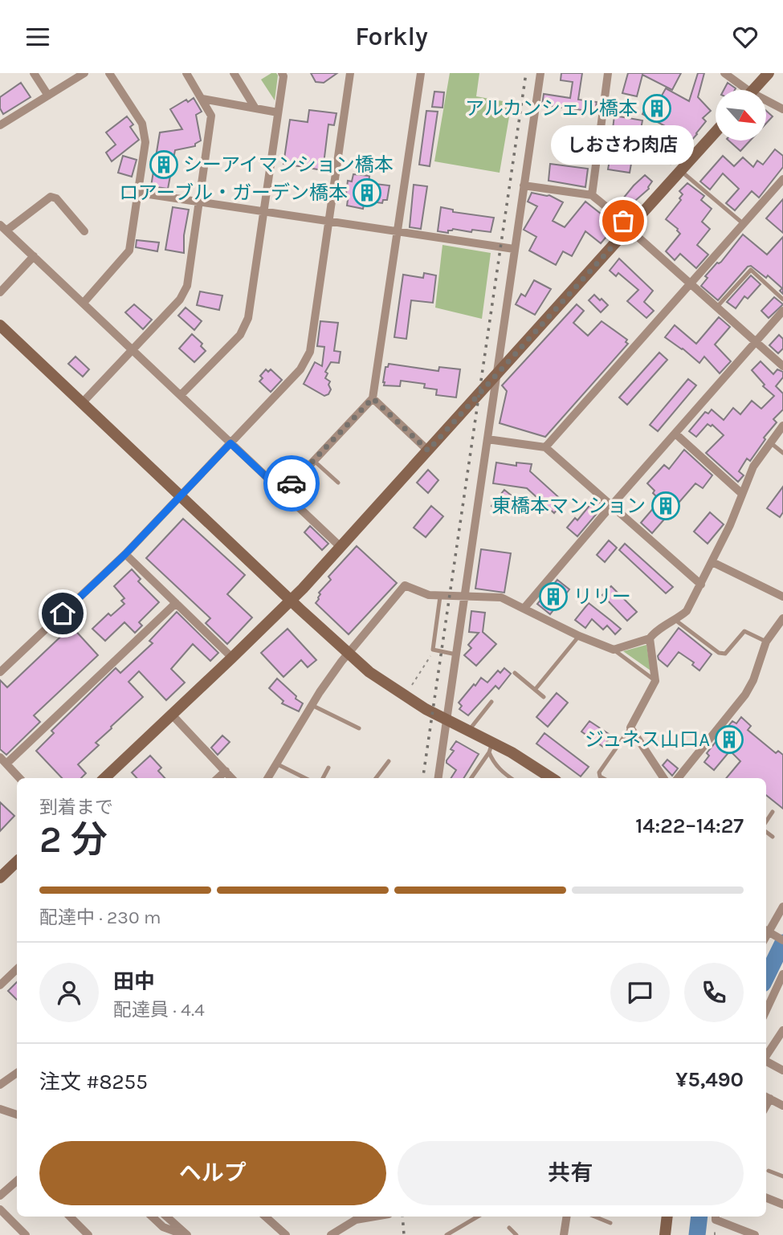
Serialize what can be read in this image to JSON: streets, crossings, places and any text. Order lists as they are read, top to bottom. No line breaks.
{"places":{"building":["アルカンシェル橋本","シーアイマンション橋本","ロアーブル・ガーデン橋本","東橋本マンション","リリー","ジュネス山口A"],"other":["しおさわ肉店"]},"north":"bottom right","page":{"header":"Forkly","bubble":"しおさわ肉店","heading":["2 分","到着まで","14:22–14:27"],"panel":["田中","配達員 · 4.4","注文 #8255","¥5,490"],"bar":"配達中 · 230 m","buttons":["ヘルプ","共有"]}}
